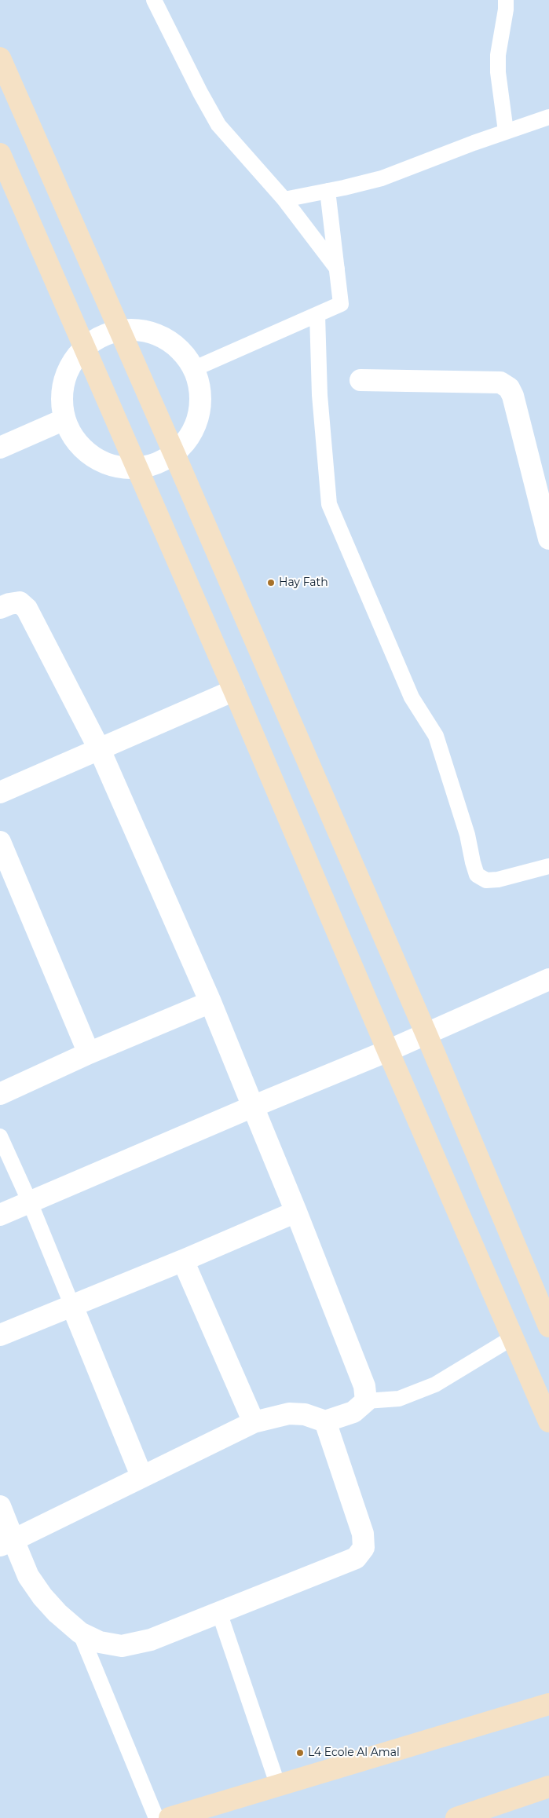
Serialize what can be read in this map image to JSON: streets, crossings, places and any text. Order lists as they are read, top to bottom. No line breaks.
{"places":["Hay Fath","L4 Ecole Al Amal"]}
